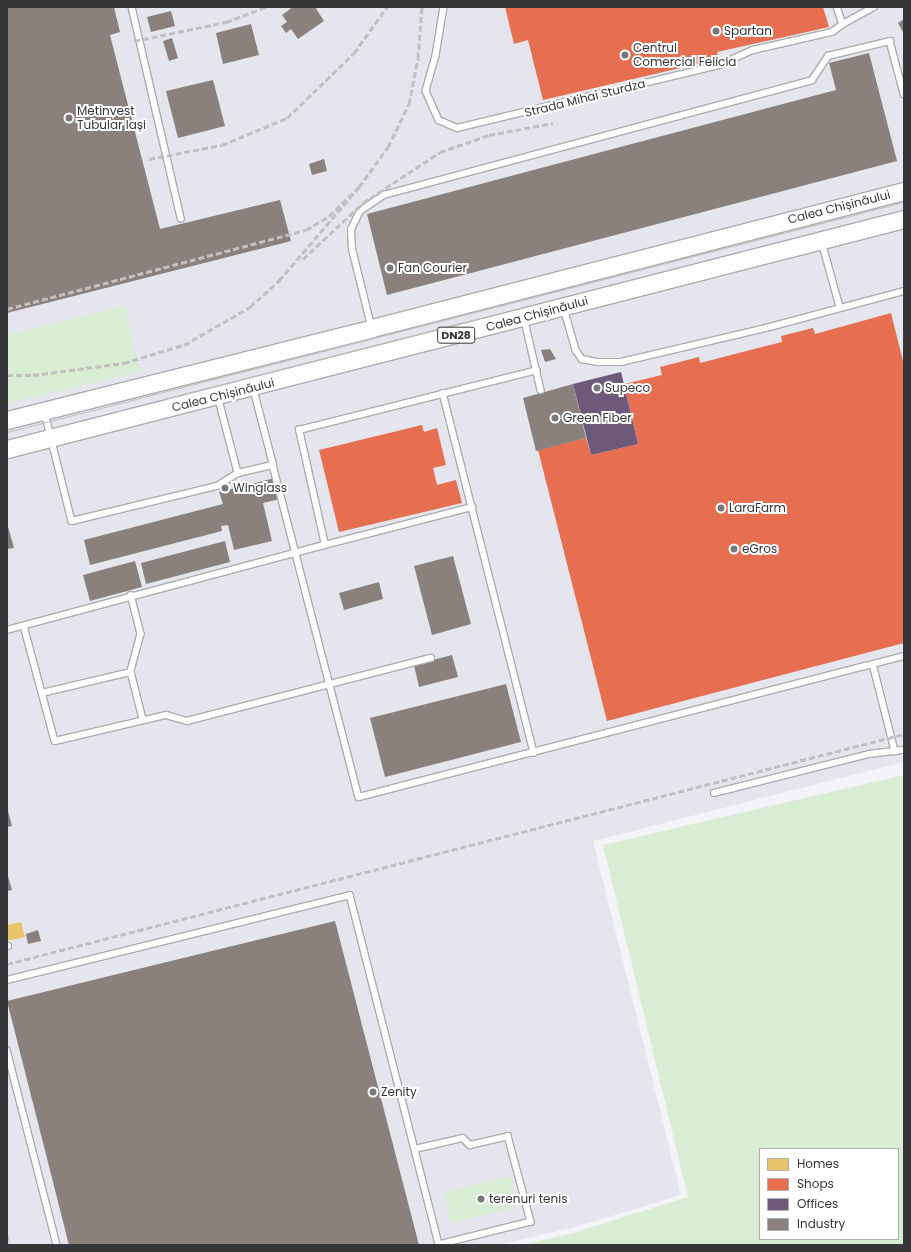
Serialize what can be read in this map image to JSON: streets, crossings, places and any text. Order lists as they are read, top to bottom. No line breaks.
{"streets":{"main road":["Calea Chișinăului","DN28"],"lane":["Strada Mihai Sturdza"]},"places":["Spartan","Centrul Comercial Felicia","Metinvest Tubular Iași","Fan Courier","Supeco","Green Fiber","Winglass","LaraFarm","eGros","Zenity","terenuri tenis"],"legend":["Homes","Shops","Offices","Industry"]}
